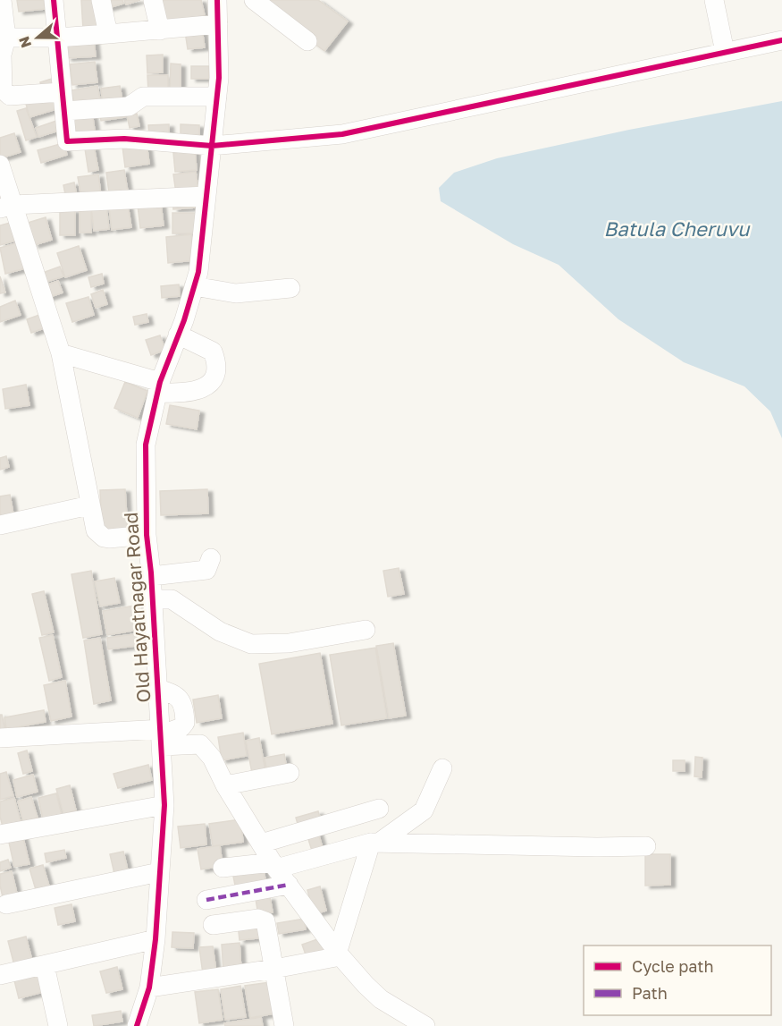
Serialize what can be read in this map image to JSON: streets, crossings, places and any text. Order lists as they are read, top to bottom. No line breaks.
{"streets":{"street":["Old Hayatnagar Road"]},"water":["Batula Cheruvu"],"legend":["Cycle path","Path"],"north":"left"}
